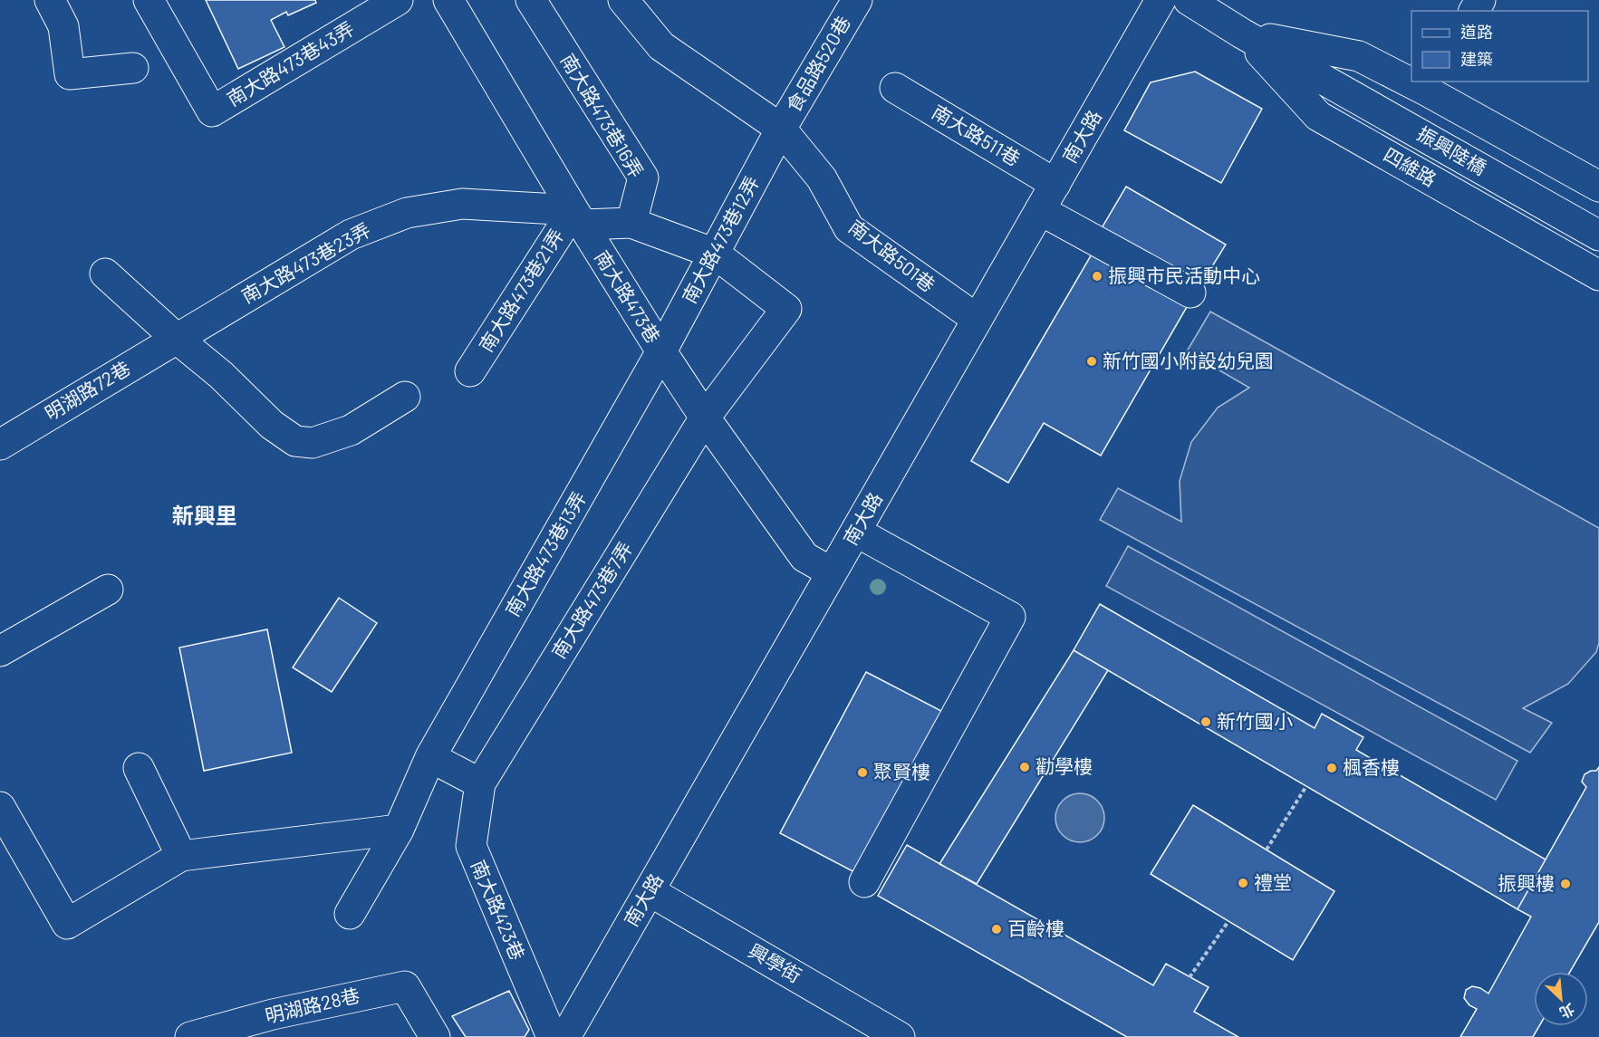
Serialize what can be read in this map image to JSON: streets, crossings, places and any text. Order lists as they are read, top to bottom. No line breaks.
{"streets":{"street":["南大路473巷43弄","食品路520巷","南大路473巷16弄","南大路511巷","南大路","振興陸橋","四維路","南大路473巷12弄","南大路501巷","南大路473巷23弄","南大路473巷21弄","南大路473巷","明湖路72巷","南大路473巷13弄","南大路473巷7弄","南大路423巷","興學街","明湖路28巷"]},"crossings":[["食品路520巷","南大路473巷12弄"],["食品路520巷","南大路501巷"],["南大路511巷","南大路"],["南大路","南大路501巷"],["南大路","南大路473巷"],["南大路","興學街"],["振興陸橋","四維路"],["南大路473巷12弄","南大路501巷"],["南大路473巷12弄","南大路473巷"],["南大路473巷12弄","南大路473巷13弄"],["南大路473巷12弄","南大路473巷7弄"],["南大路473巷23弄","南大路473巷21弄"],["南大路473巷23弄","南大路473巷"],["南大路473巷23弄","明湖路72巷"],["南大路473巷21弄","南大路473巷"],["南大路473巷","南大路473巷13弄"],["南大路473巷","南大路473巷7弄"],["南大路473巷7弄","南大路423巷"]],"districts":["新興里"],"places":["振興市民活動中心","新竹國小附設幼兒園","新竹國小","勸學樓","楓香樓","聚賢樓","禮堂","振興樓","百齡樓"],"legend":["道路","建築"],"north":"bottom right"}
